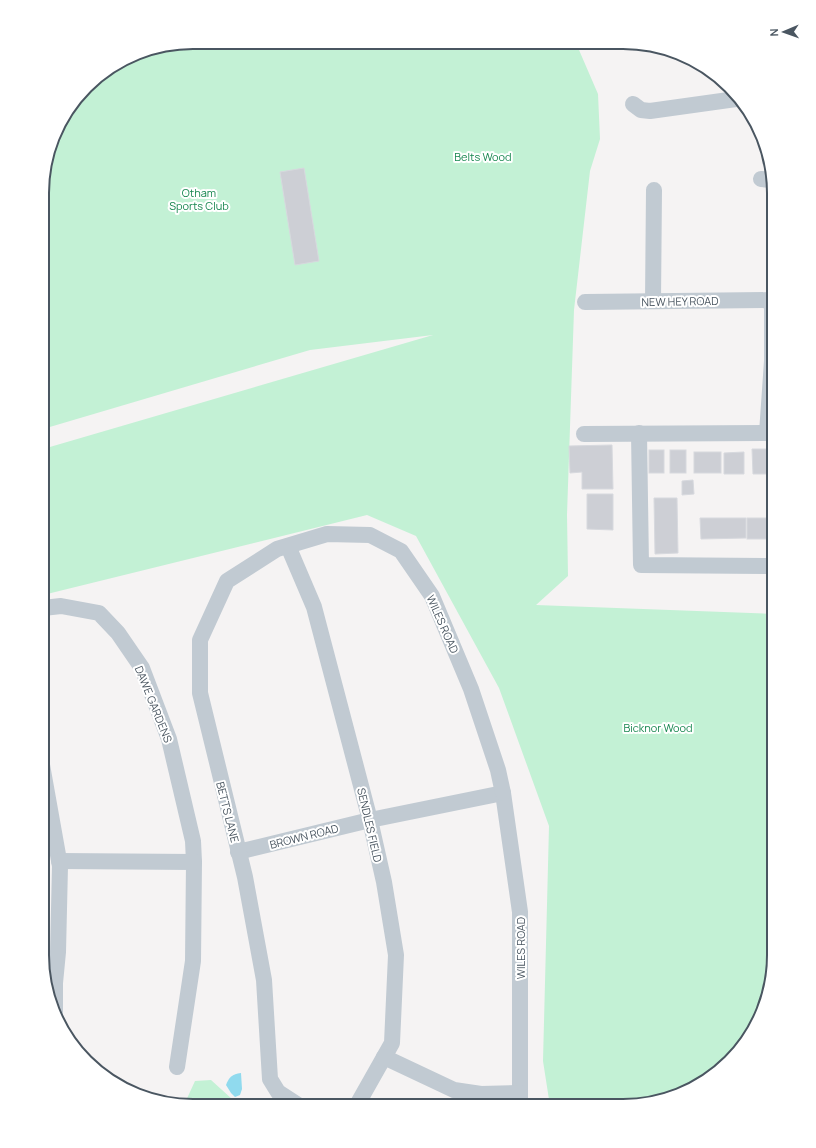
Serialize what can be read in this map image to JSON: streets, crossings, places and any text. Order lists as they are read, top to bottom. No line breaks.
{"streets":{"street":["NEW HEY ROAD","WILES ROAD","DAWE GARDENS","BETTS LANE","SENDLES FIELD","BROWN ROAD"]},"crossings":[["WILES ROAD","BETTS LANE"],["WILES ROAD","SENDLES FIELD"],["BETTS LANE","SENDLES FIELD"],["BETTS LANE","BROWN ROAD"],["SENDLES FIELD","BROWN ROAD"]],"parks":["Belts Wood","Otham Sports Club","Bicknor Wood"],"north":"left"}
